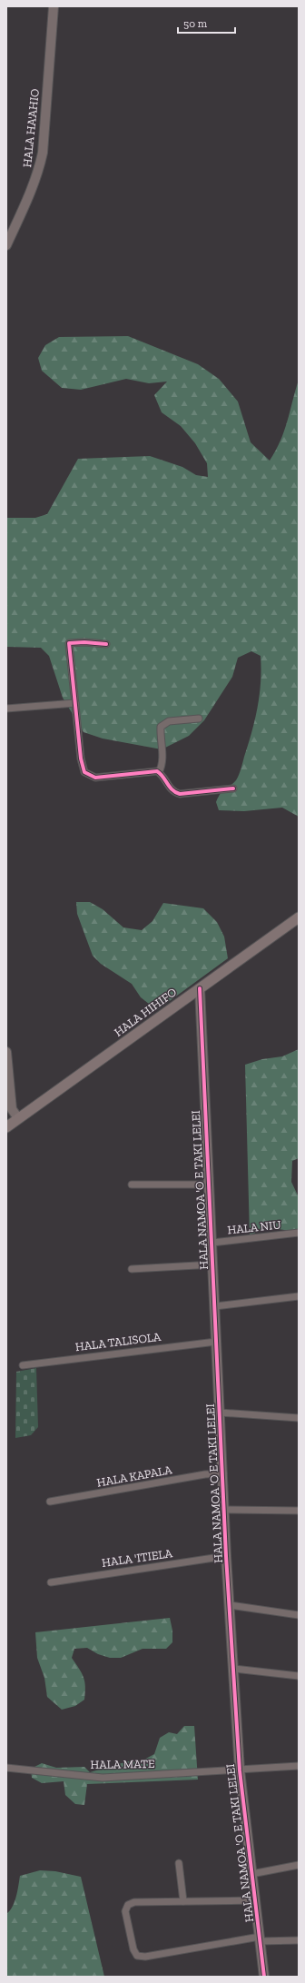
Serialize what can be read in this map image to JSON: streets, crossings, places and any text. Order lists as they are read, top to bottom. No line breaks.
{"streets":{"main road":["HALA HIHIFO"],"street":["HALA HA'AHIO","HALA NAMOA 'O E TAKI LELEI","HALA NIU","HALA TALISOLA","HALA KAPALA","HALA 'ITIELA","HALA MATE"]},"crossings":[["HALA HIHIFO","HALA NAMOA 'O E TAKI LELEI"],["HALA NAMOA 'O E TAKI LELEI","HALA NIU"],["HALA NAMOA 'O E TAKI LELEI","HALA TALISOLA"],["HALA NAMOA 'O E TAKI LELEI","HALA KAPALA"],["HALA NAMOA 'O E TAKI LELEI","HALA 'ITIELA"],["HALA NAMOA 'O E TAKI LELEI","HALA MATE"]],"scale_bar":"50 m"}
